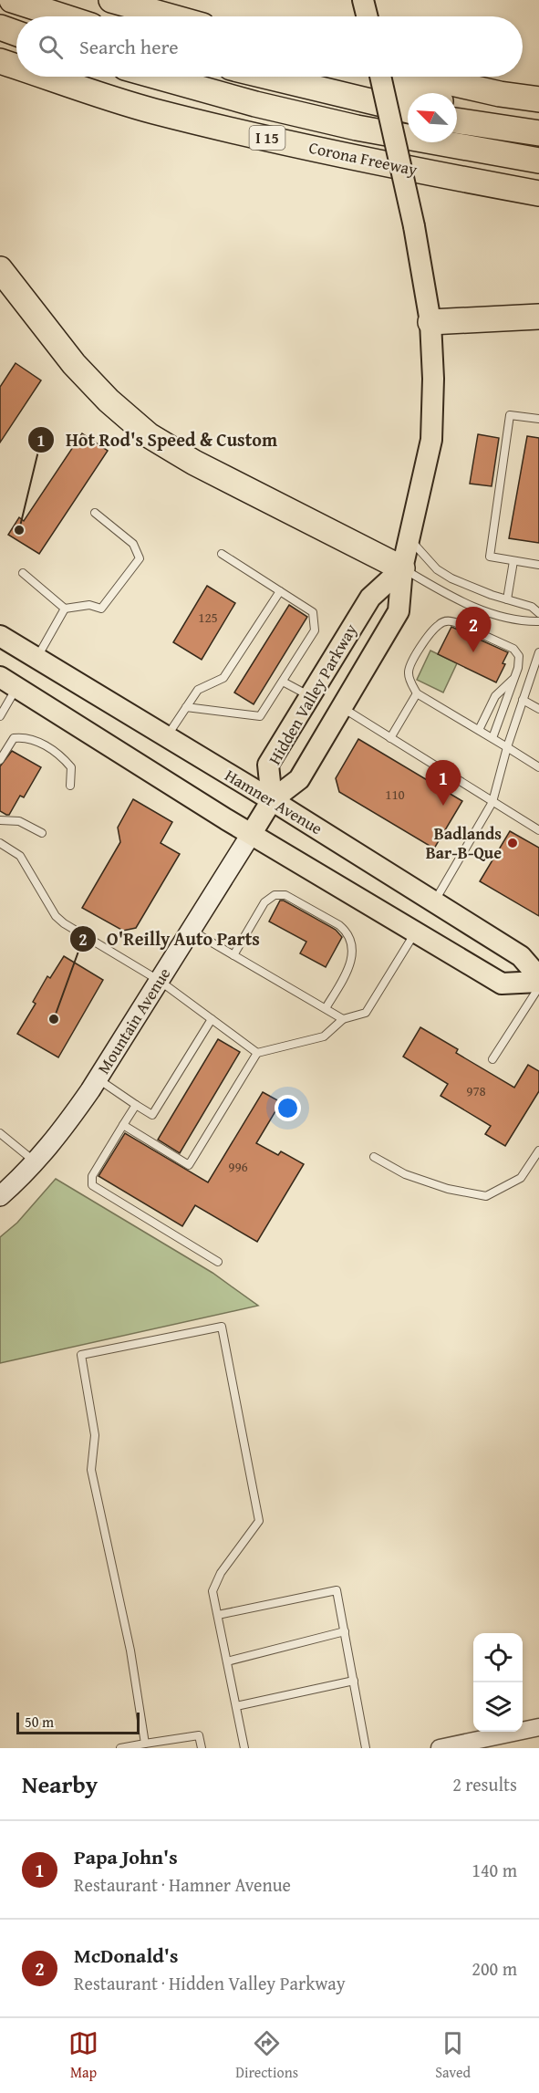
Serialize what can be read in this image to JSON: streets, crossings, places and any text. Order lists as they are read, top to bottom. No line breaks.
{"streets":{"highway":["I 15","Corona Freeway"],"main road":["Hidden Valley Parkway","Hamner Avenue","Mountain Avenue"]},"crossings":[["Hidden Valley Parkway","Hamner Avenue"]],"places":["Hot Rod's Speed & Custom","Badlands Bar-B-Que","O'Reilly Auto Parts"],"house_numbers":["125","110","978","996"],"scale_bar":"50 m","north":"top left","page":{"search":"Search here","pins":["2","1"],"scale":"50 m","heading":["Nearby","2 results"],"list":[{"mark":"1","name":"Papa John's","note":"Restaurant · Hamner Avenue","value":"140 m"},{"mark":"2","name":"McDonald's","note":"Restaurant · Hidden Valley Parkway","value":"200 m"}],"nav":["Map","Directions","Saved"]}}
